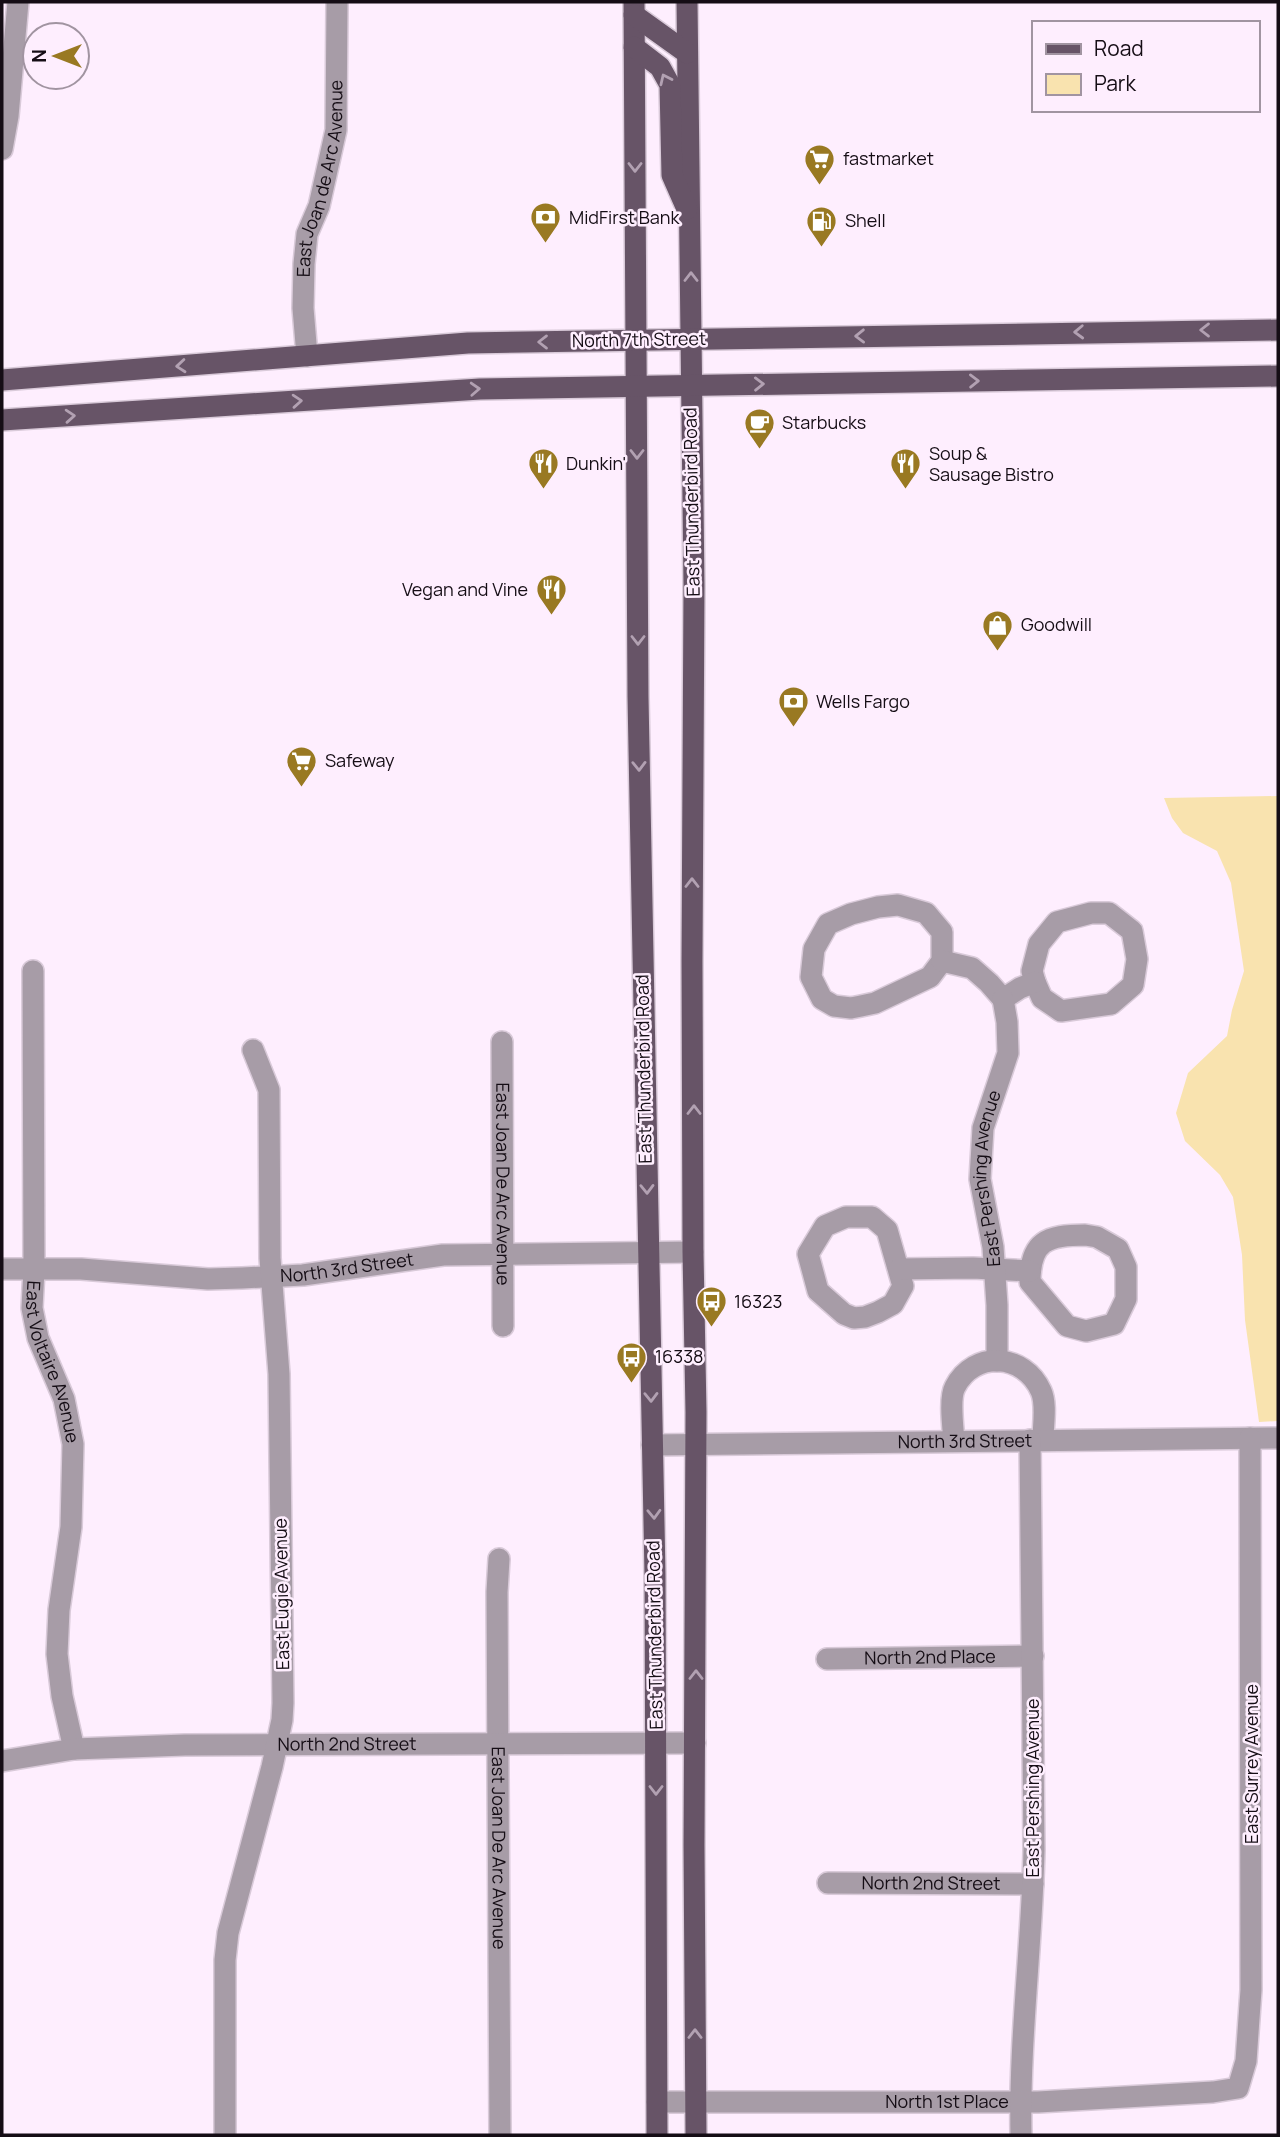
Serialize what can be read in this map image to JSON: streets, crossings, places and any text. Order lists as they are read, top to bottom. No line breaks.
{"streets":{"main road":["North 7th Street","East Thunderbird Road"],"street":["East Joan de Arc Avenue","East Pershing Avenue","East Joan De Arc Avenue","North 3rd Street","East Voltaire Avenue","East Eugie Avenue","North 2nd Place","North 2nd Street","East Surrey Avenue","North 1st Place"]},"crossings":[["East Joan de Arc Avenue","North 7th Street"],["North 7th Street","East Thunderbird Road"],["East Thunderbird Road","North 3rd Street"],["East Thunderbird Road","North 2nd Street"],["East Thunderbird Road","North 1st Place"],["East Pershing Avenue","North 3rd Street"],["East Pershing Avenue","North 2nd Place"],["East Pershing Avenue","North 2nd Street"],["East Pershing Avenue","North 1st Place"],["East Joan De Arc Avenue","North 3rd Street"],["East Joan De Arc Avenue","North 2nd Street"],["North 3rd Street","East Voltaire Avenue"],["North 3rd Street","East Eugie Avenue"],["North 3rd Street","East Surrey Avenue"],["East Voltaire Avenue","North 2nd Street"],["East Eugie Avenue","North 2nd Street"],["East Surrey Avenue","North 1st Place"]],"places":{"supermarket":["fastmarket","Safeway"],"bank":["MidFirst Bank","Wells Fargo"],"fuel station":["Shell"],"cafe":["Starbucks"],"restaurant":["Dunkin'","Soup & Sausage Bistro","Vegan and Vine"],"shop":["Goodwill"],"bus stop":["16323","16338"]},"legend":["Road","Park"],"north":"left"}
